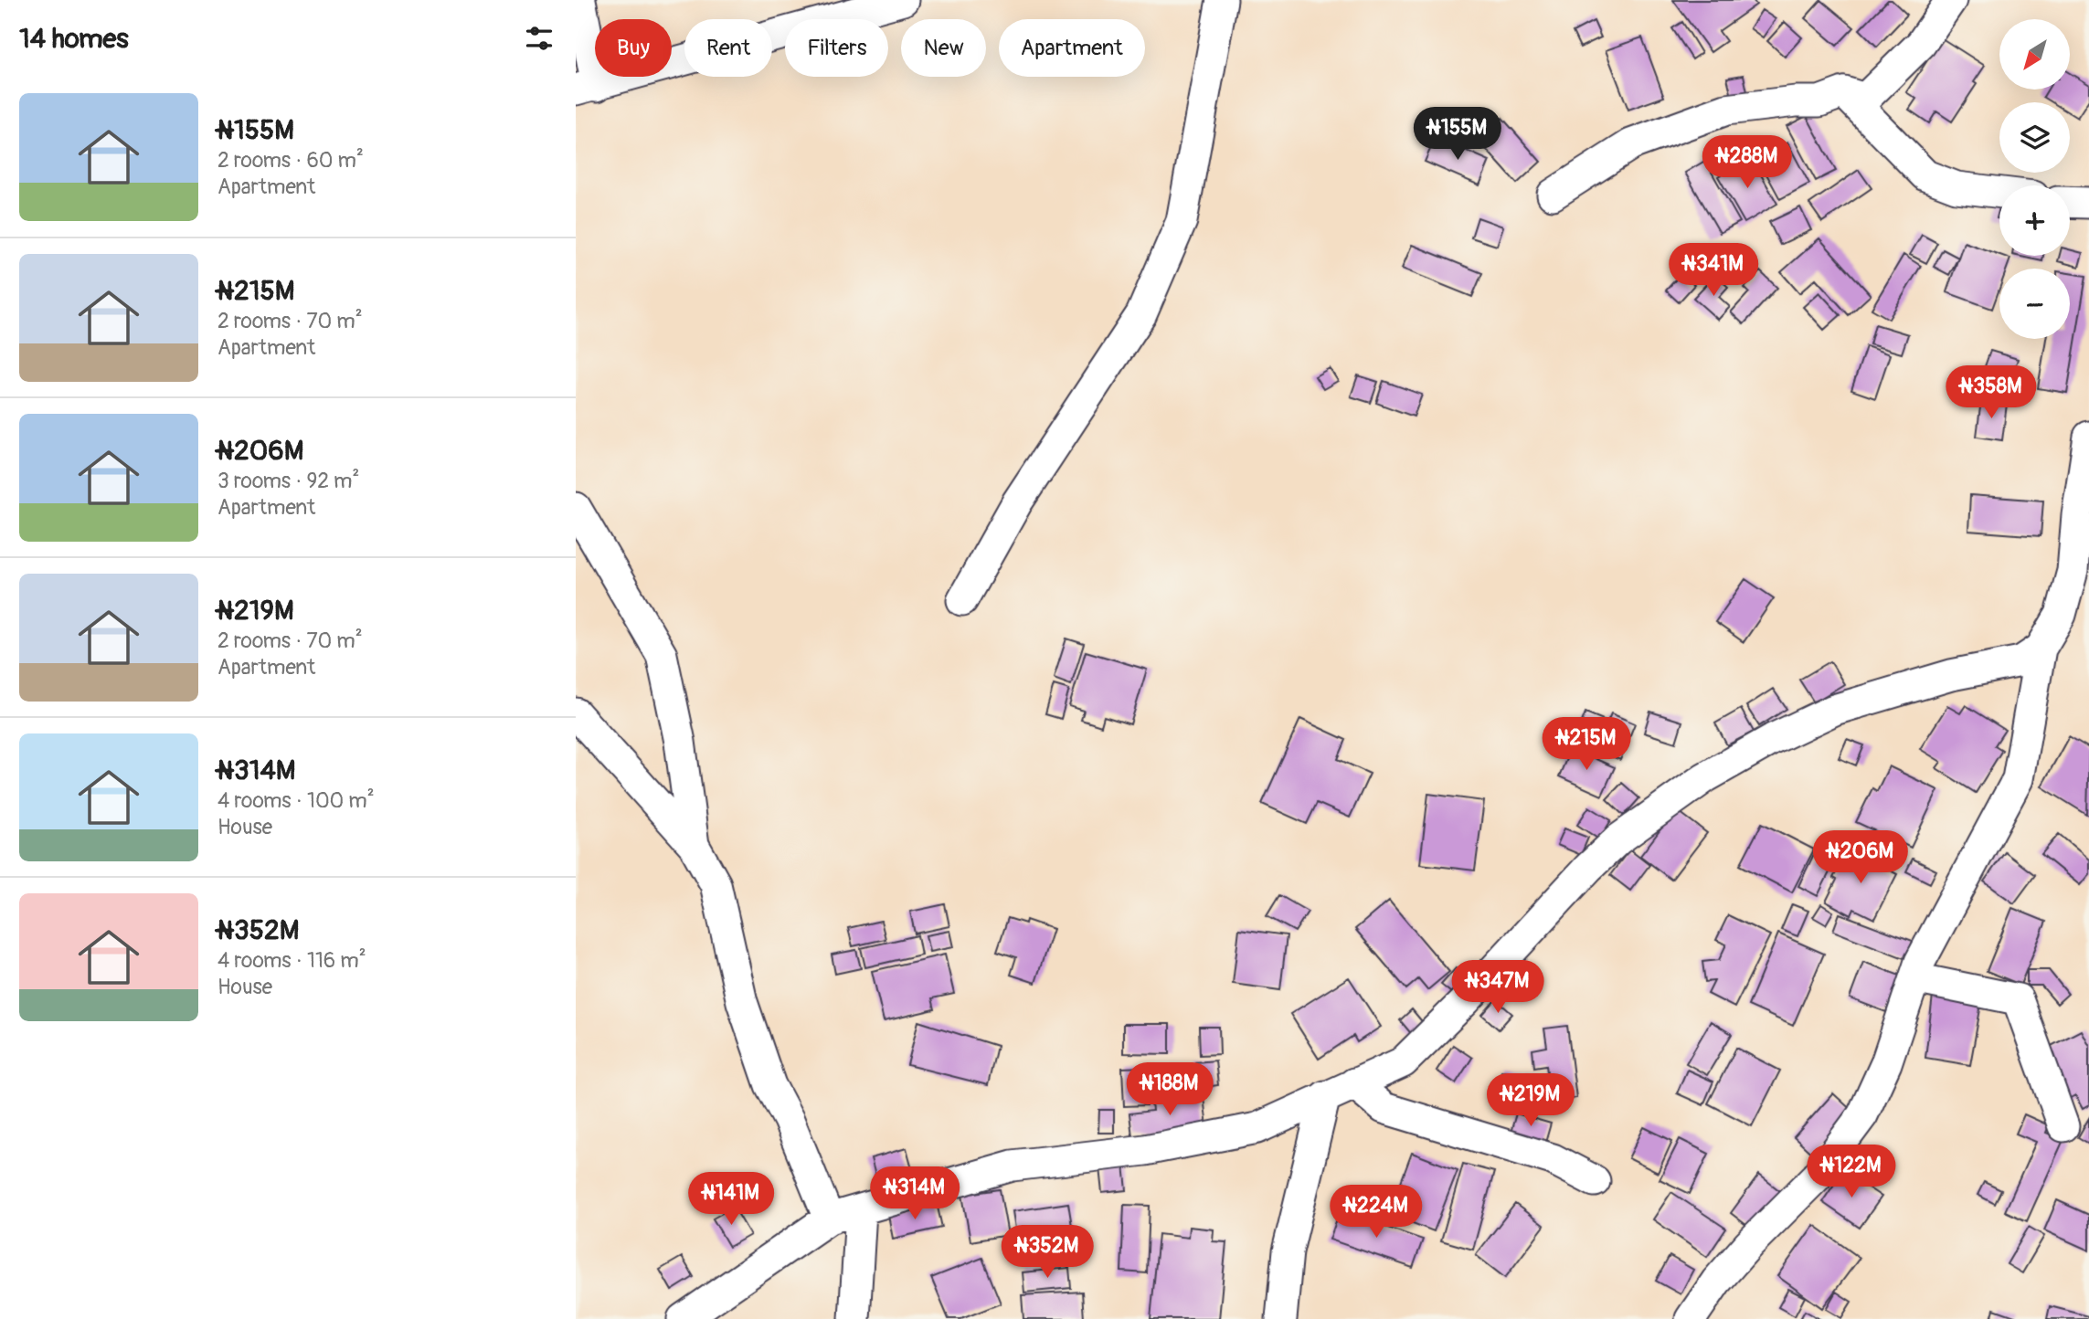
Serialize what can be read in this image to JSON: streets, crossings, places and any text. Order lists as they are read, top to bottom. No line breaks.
{"north":"bottom left","page":{"heading":"14 homes","map_buttons":["+","−"],"chip":["Buy","Rent","Filters","New","Apartment"],"list":[{"name":"₦155M","note":"2 rooms · 60 m² · Apartment"},{"name":"₦215M","note":"2 rooms · 70 m² · Apartment"},{"name":"₦206M","note":"3 rooms · 92 m² · Apartment"},{"name":"₦219M","note":"2 rooms · 70 m² · Apartment"},{"name":"₦314M","note":"4 rooms · 100 m² · House"},{"name":"₦352M","note":"4 rooms · 116 m² · House"}],"price":["₦155M","₦288M","₦341M","₦358M","₦215M","₦206M","₦347M","₦188M","₦219M","₦122M","₦314M","₦141M","₦224M","₦352M"]}}
